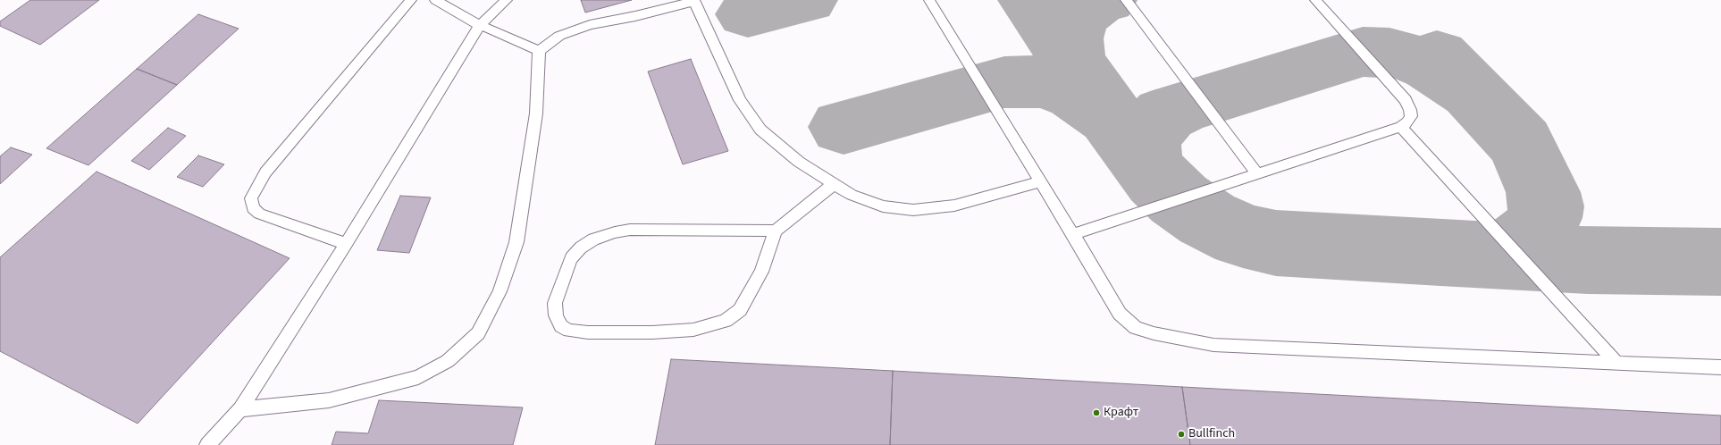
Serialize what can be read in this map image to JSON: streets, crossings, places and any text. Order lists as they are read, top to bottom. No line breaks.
{"places":["Крафт","Bullfinch"]}
